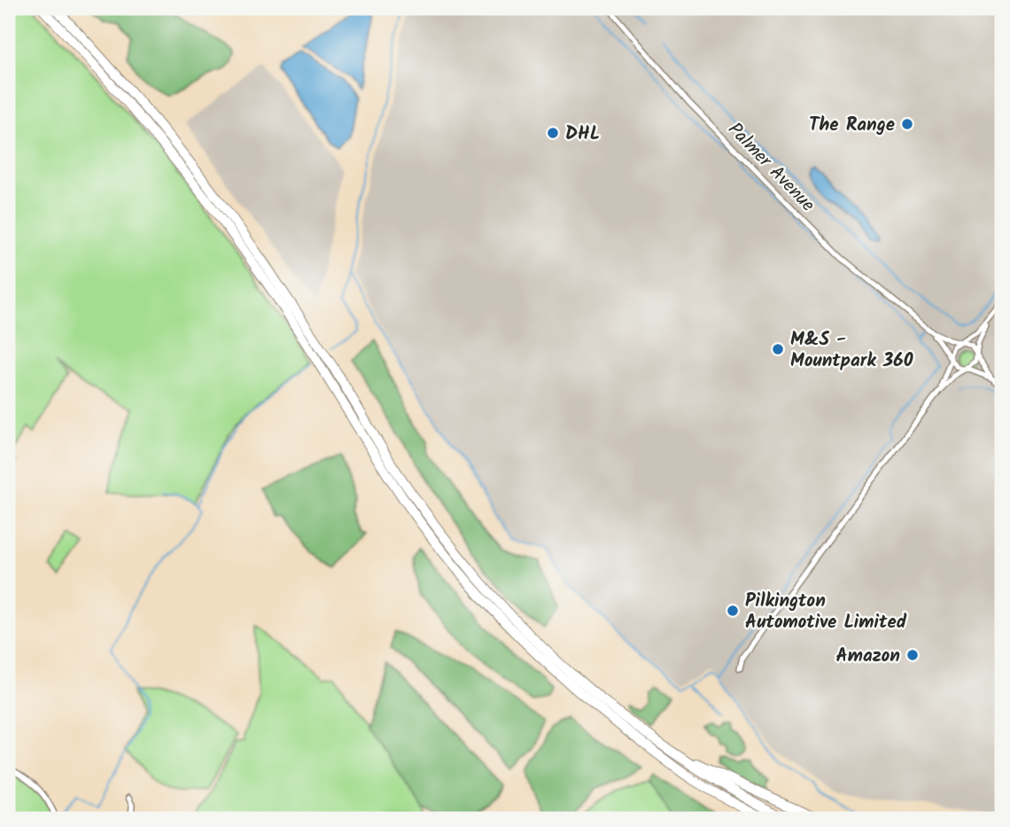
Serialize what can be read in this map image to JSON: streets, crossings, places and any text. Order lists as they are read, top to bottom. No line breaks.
{"streets":{"street":["Palmer Avenue"]},"places":["The Range","DHL","M&S - Mountpark 360","Pilkington Automotive Limited","Amazon"]}
